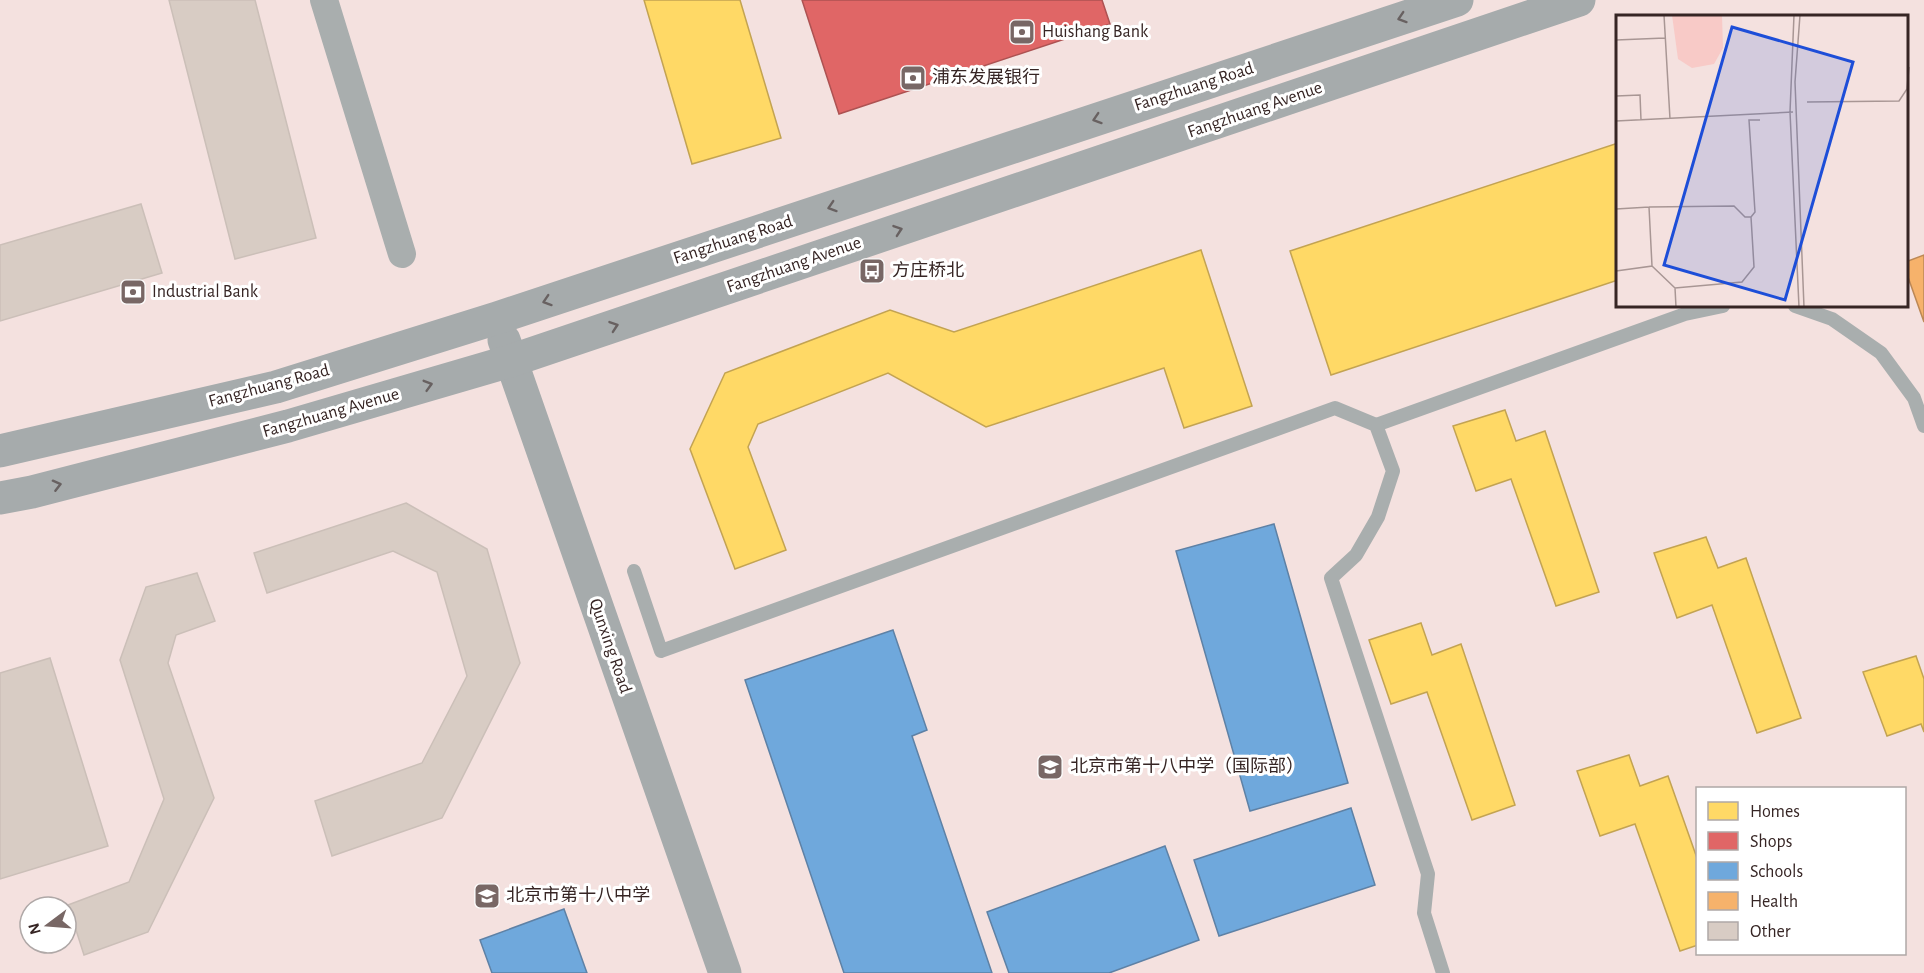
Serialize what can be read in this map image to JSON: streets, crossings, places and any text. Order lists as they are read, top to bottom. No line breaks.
{"streets":{"main road":["Fangzhuang Road","Fangzhuang Avenue","Qunxing Road"]},"crossings":[["Fangzhuang Road","Qunxing Road"],["Fangzhuang Avenue","Qunxing Road"]],"one_way":["Fangzhuang Road","Fangzhuang Avenue"],"places":{"bank":["Huishang Bank","浦东发展银行","Industrial Bank"],"bus stop":["方庄桥北"],"school or university":["北京市第十八中学（国际部）","北京市第十八中学"]},"legend":["Homes","Shops","Schools","Health","Other"],"north":"left"}
